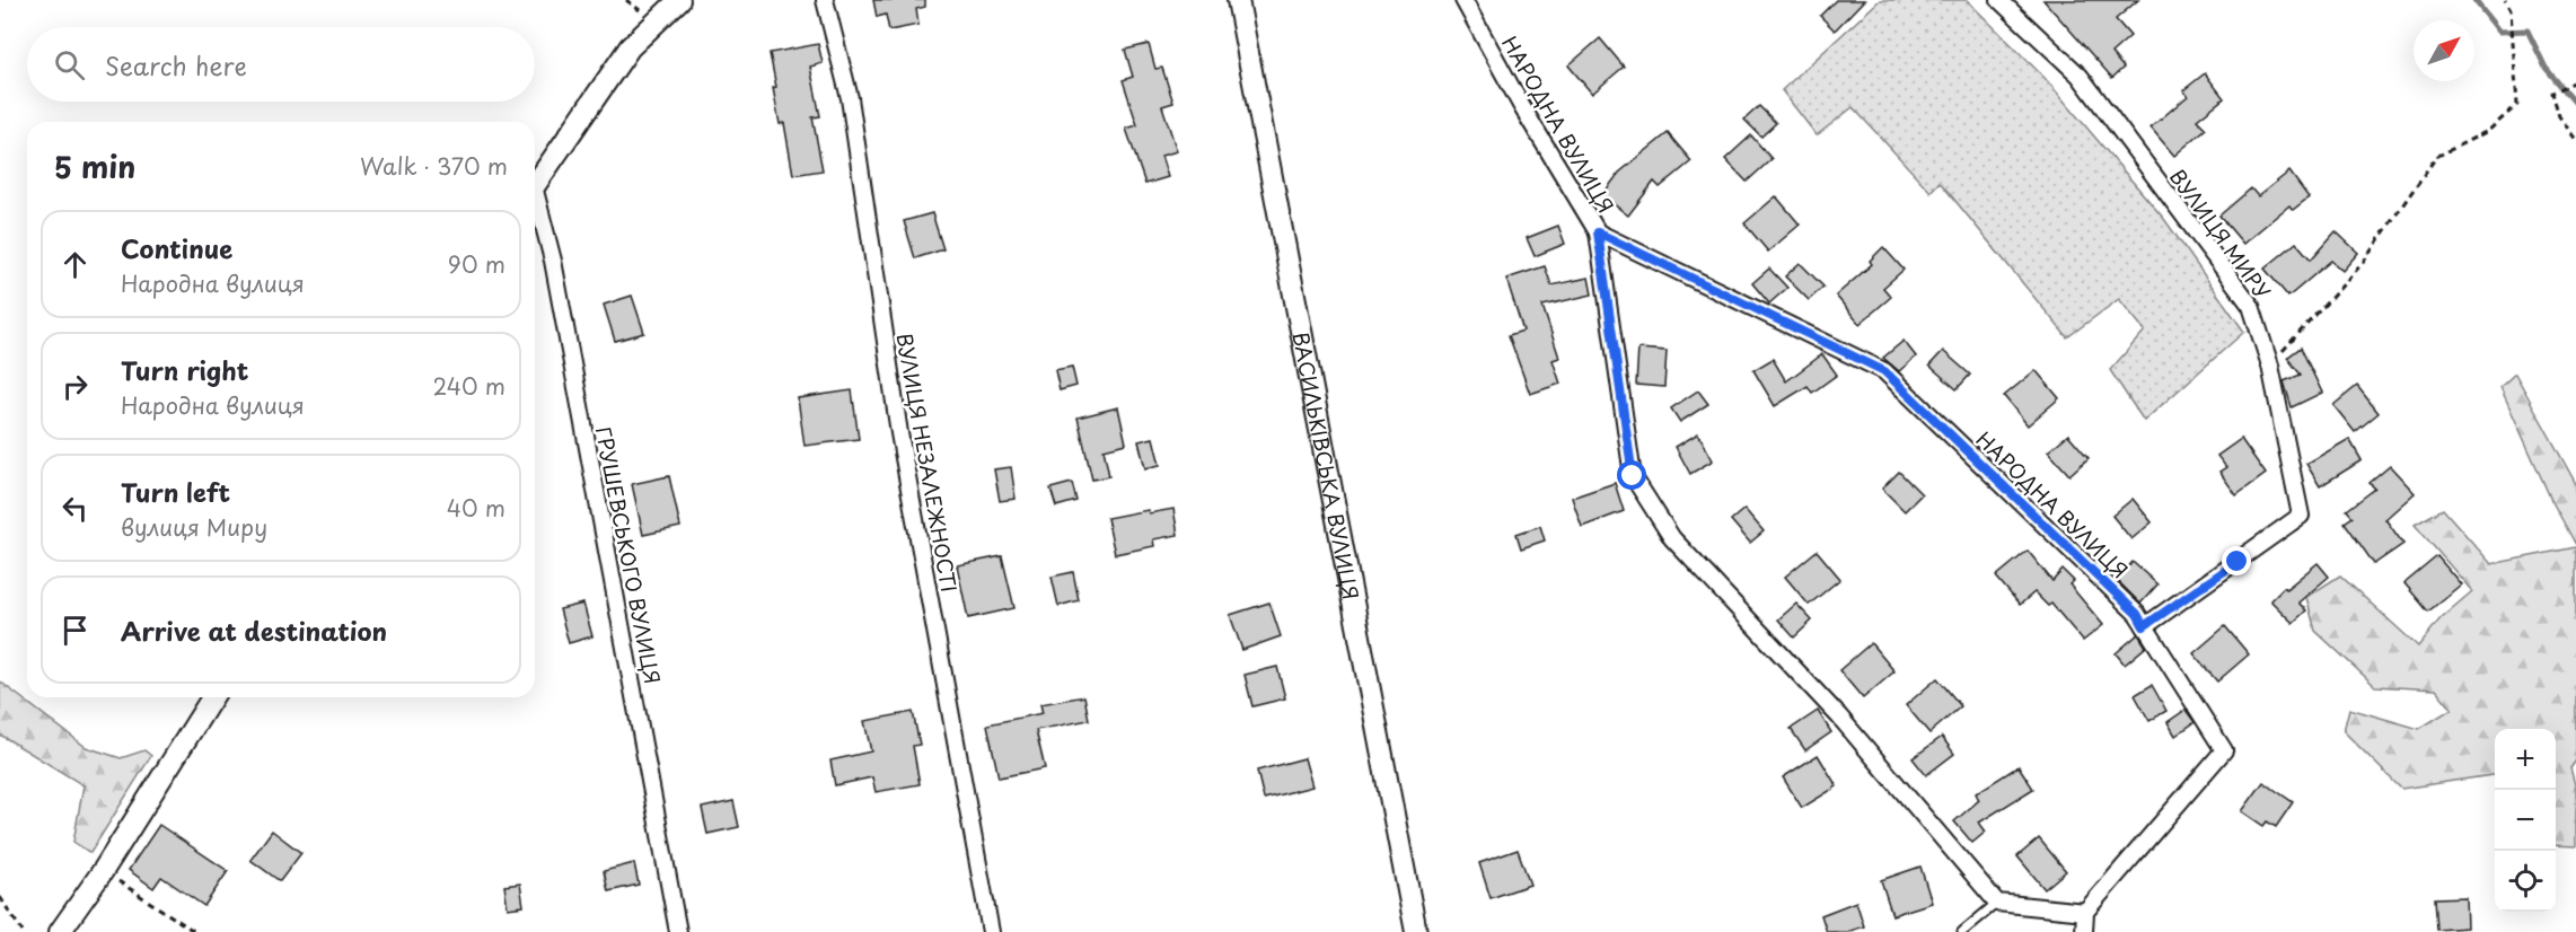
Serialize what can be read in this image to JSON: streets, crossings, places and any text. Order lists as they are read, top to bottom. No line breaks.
{"streets":{"street":["НАРОДНА ВУЛИЦЯ","ВУЛИЦЯ МИРУ","ВУЛИЦЯ НЕЗАЛЕЖНОСТІ","ВАСИЛЬКІВСЬКА ВУЛИЦЯ","ГРУШЕВСЬКОГО ВУЛИЦЯ"]},"crossings":[["НАРОДНА ВУЛИЦЯ","ВУЛИЦЯ МИРУ"]],"north":"top right","page":{"search":"Search here","heading":["5 min","Walk · 370 m"],"list":[["Continue","Народна вулиця","90 m"],["Turn right","Народна вулиця","240 m"],["Turn left","вулиця Миру","40 m"],"Arrive at destination"],"map_buttons":["+","−"]}}
